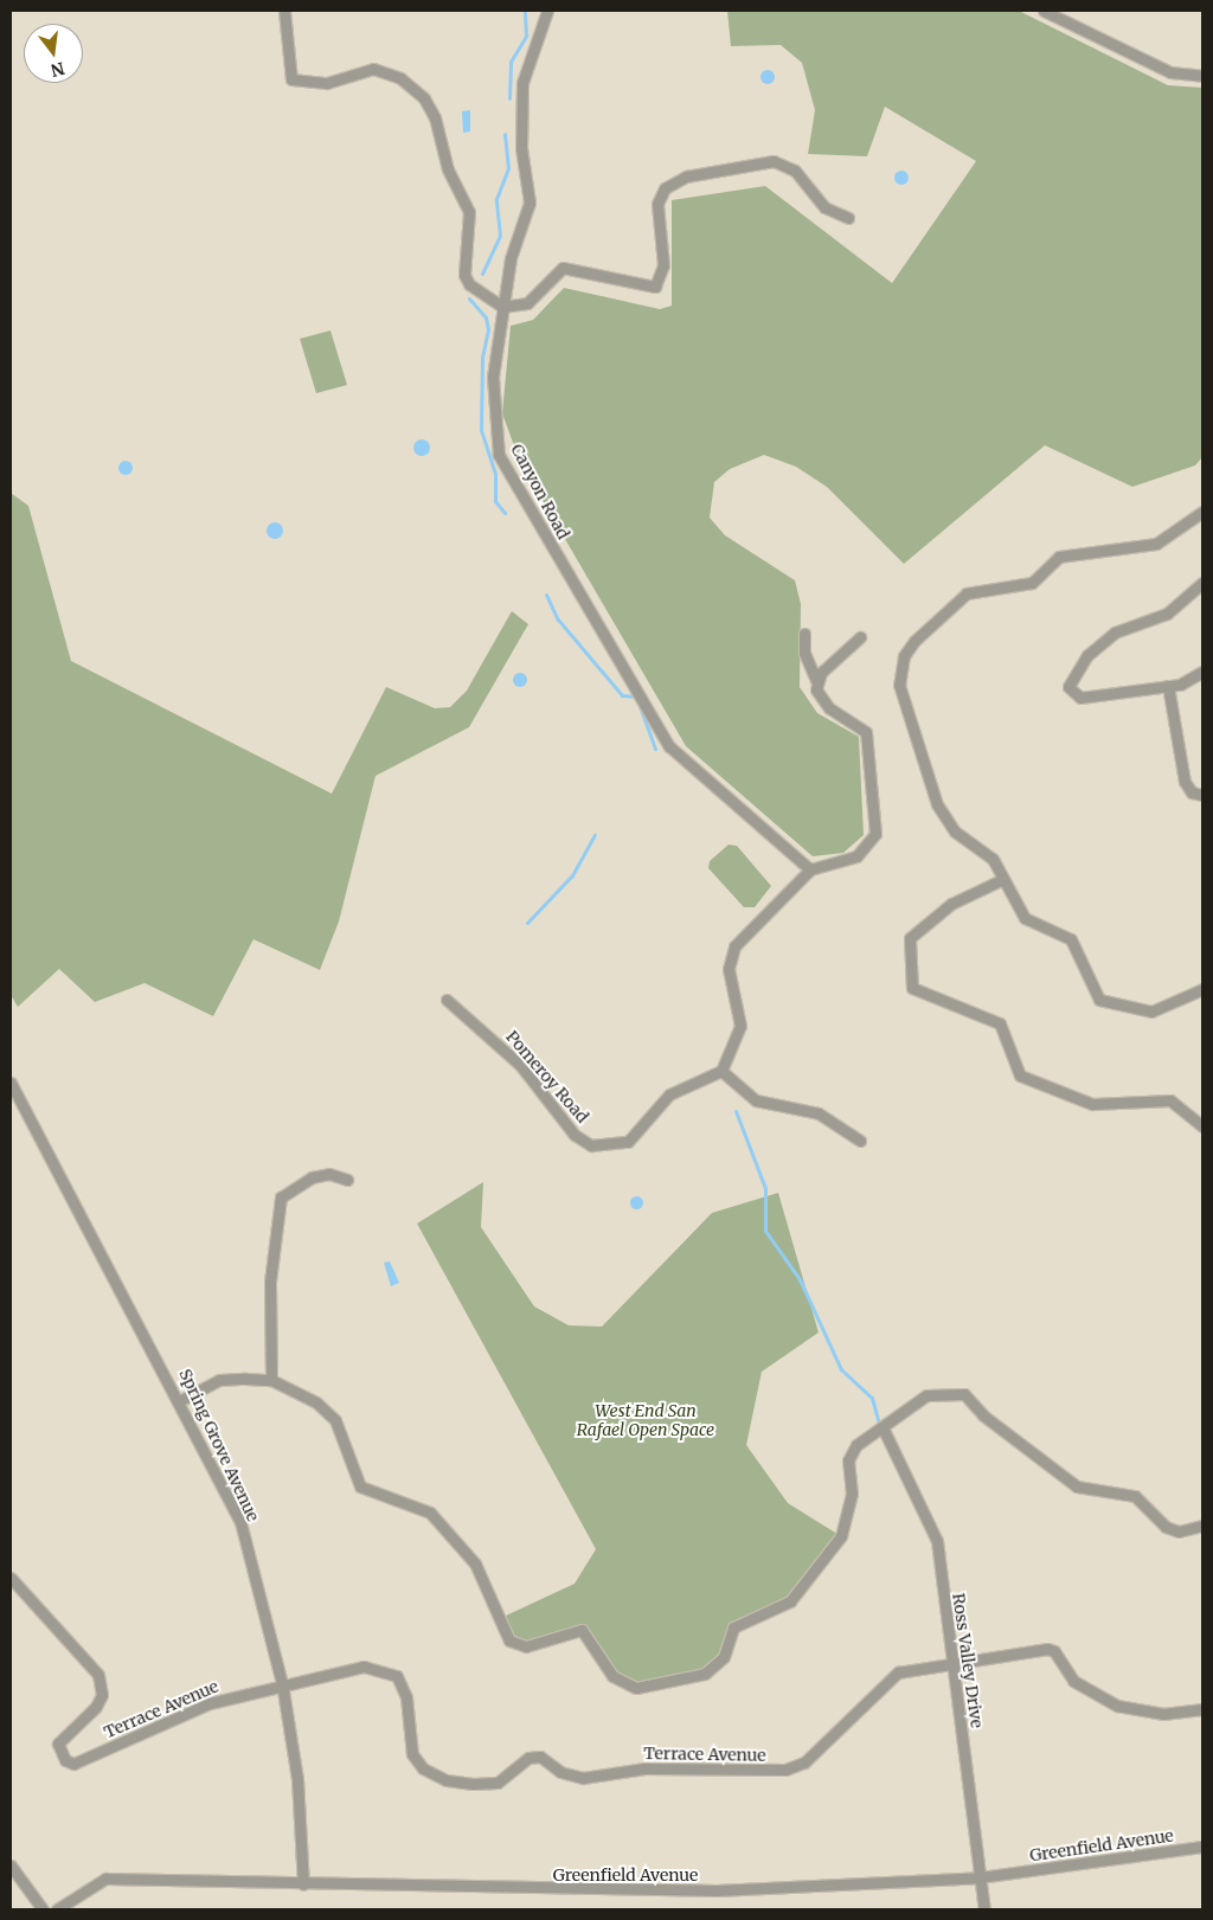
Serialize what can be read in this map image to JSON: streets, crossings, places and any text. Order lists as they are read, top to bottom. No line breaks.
{"streets":{"street":["Canyon Road","Pomeroy Road","Spring Grove Avenue","Ross Valley Drive","Terrace Avenue","Greenfield Avenue"]},"crossings":[["Spring Grove Avenue","Terrace Avenue"],["Spring Grove Avenue","Greenfield Avenue"],["Ross Valley Drive","Terrace Avenue"],["Ross Valley Drive","Greenfield Avenue"]],"parks":["West End San Rafael Open Space"],"north":"bottom"}
